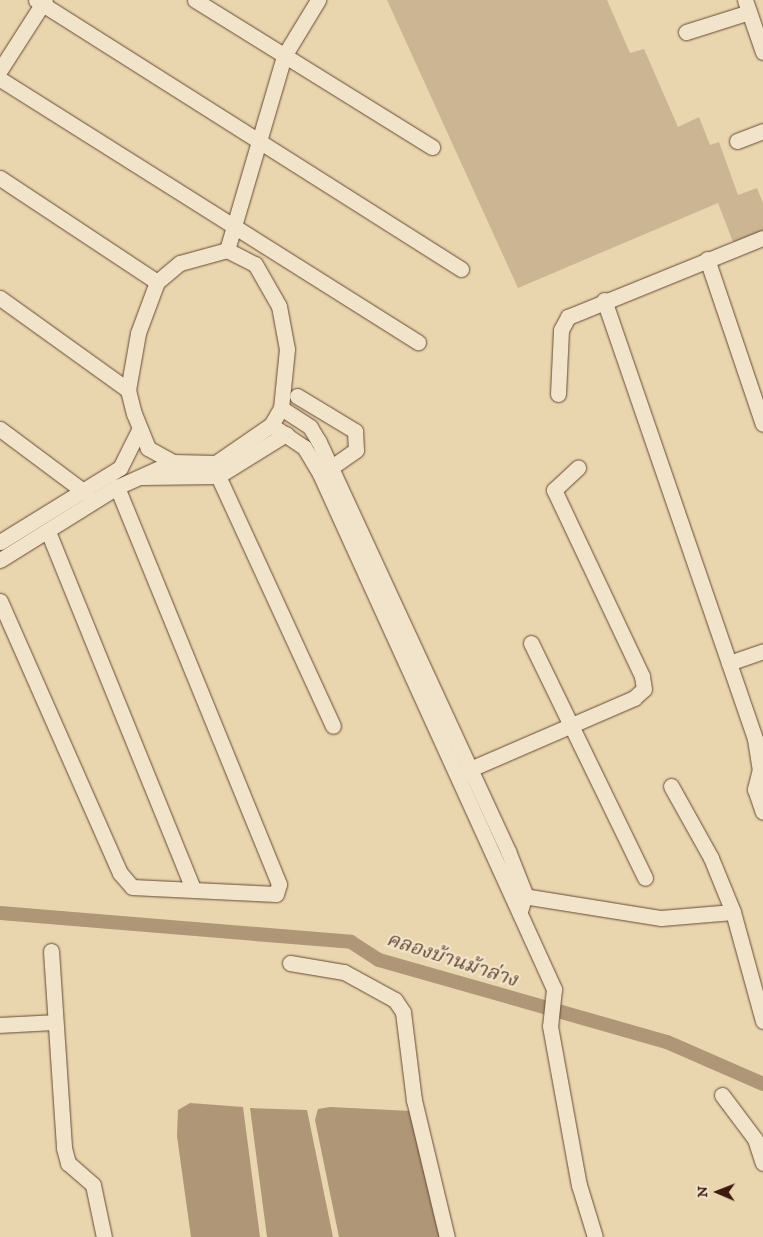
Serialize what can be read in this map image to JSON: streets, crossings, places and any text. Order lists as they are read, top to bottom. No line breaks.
{"water":["คลองบ้านม้าล่าง"],"north":"left"}
